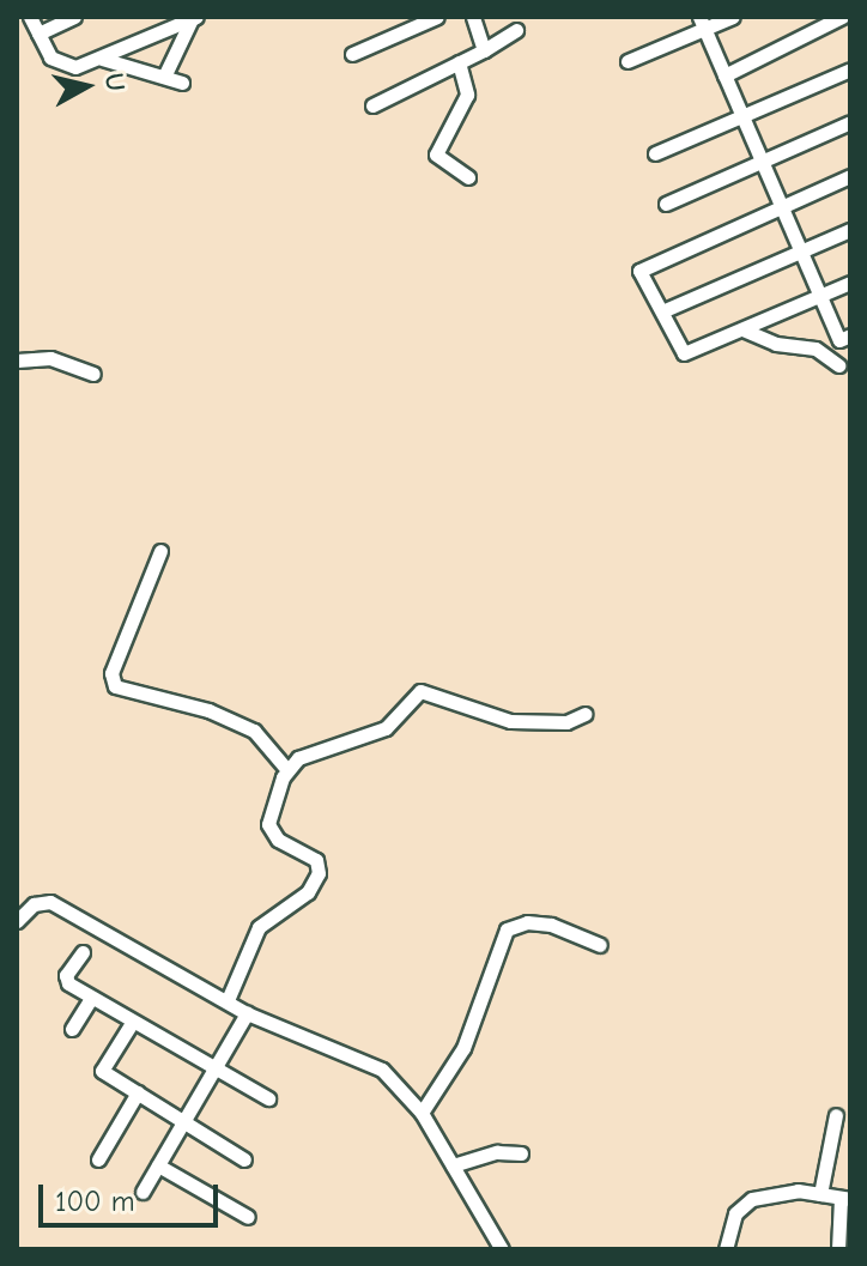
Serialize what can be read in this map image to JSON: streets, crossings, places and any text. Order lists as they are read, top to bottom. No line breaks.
{"scale_bar":"100 m","north":"right"}
